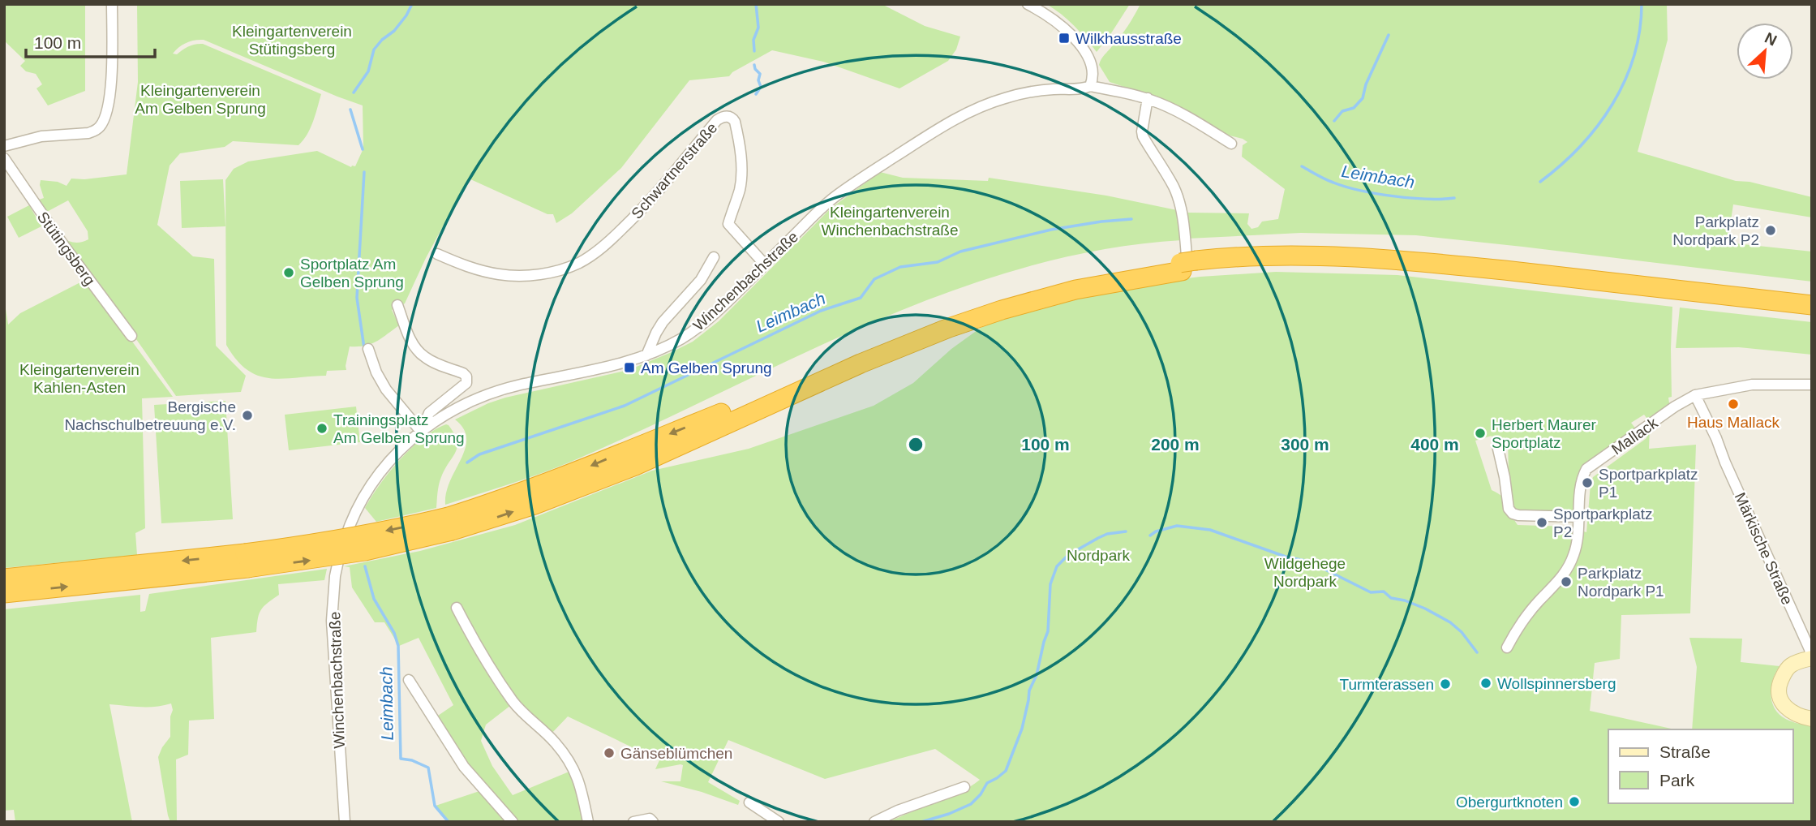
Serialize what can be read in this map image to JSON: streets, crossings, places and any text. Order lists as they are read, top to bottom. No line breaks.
{"streets":{"main road":["Märkische Straße"],"street":["Schwartnerstraße","Stütingsberg","Winchenbachstraße","Mallack"]},"crossings":[["Schwartnerstraße","Winchenbachstraße"],["Mallack","Märkische Straße"]],"water":["Leimbach"],"parks":["Kleingartenverein Stütingsberg","Kleingartenverein Am Gelben Sprung","Kleingartenverein Winchenbachstraße","Kleingartenverein Kahlen-Asten","Nordpark","Wildgehege Nordpark"],"places":{"transit":["Wilkhausstraße","Am Gelben Sprung"],"other":["Parkplatz Nordpark P2","Sportplatz Am Gelben Sprung","Haus Mallack","Bergische Nachschulbetreuung e.V.","Trainingsplatz Am Gelben Sprung","Herbert Maurer Sportplatz","Sportparkplatz P1","Sportparkplatz P2","Parkplatz Nordpark P1","Wollspinnersberg","Turmterassen","Gänseblümchen","Obergurtknoten"]},"legend":["Straße","Park"],"scale_bar":"100 m","north":"top right","rings":["100 m","200 m","300 m","400 m"]}
